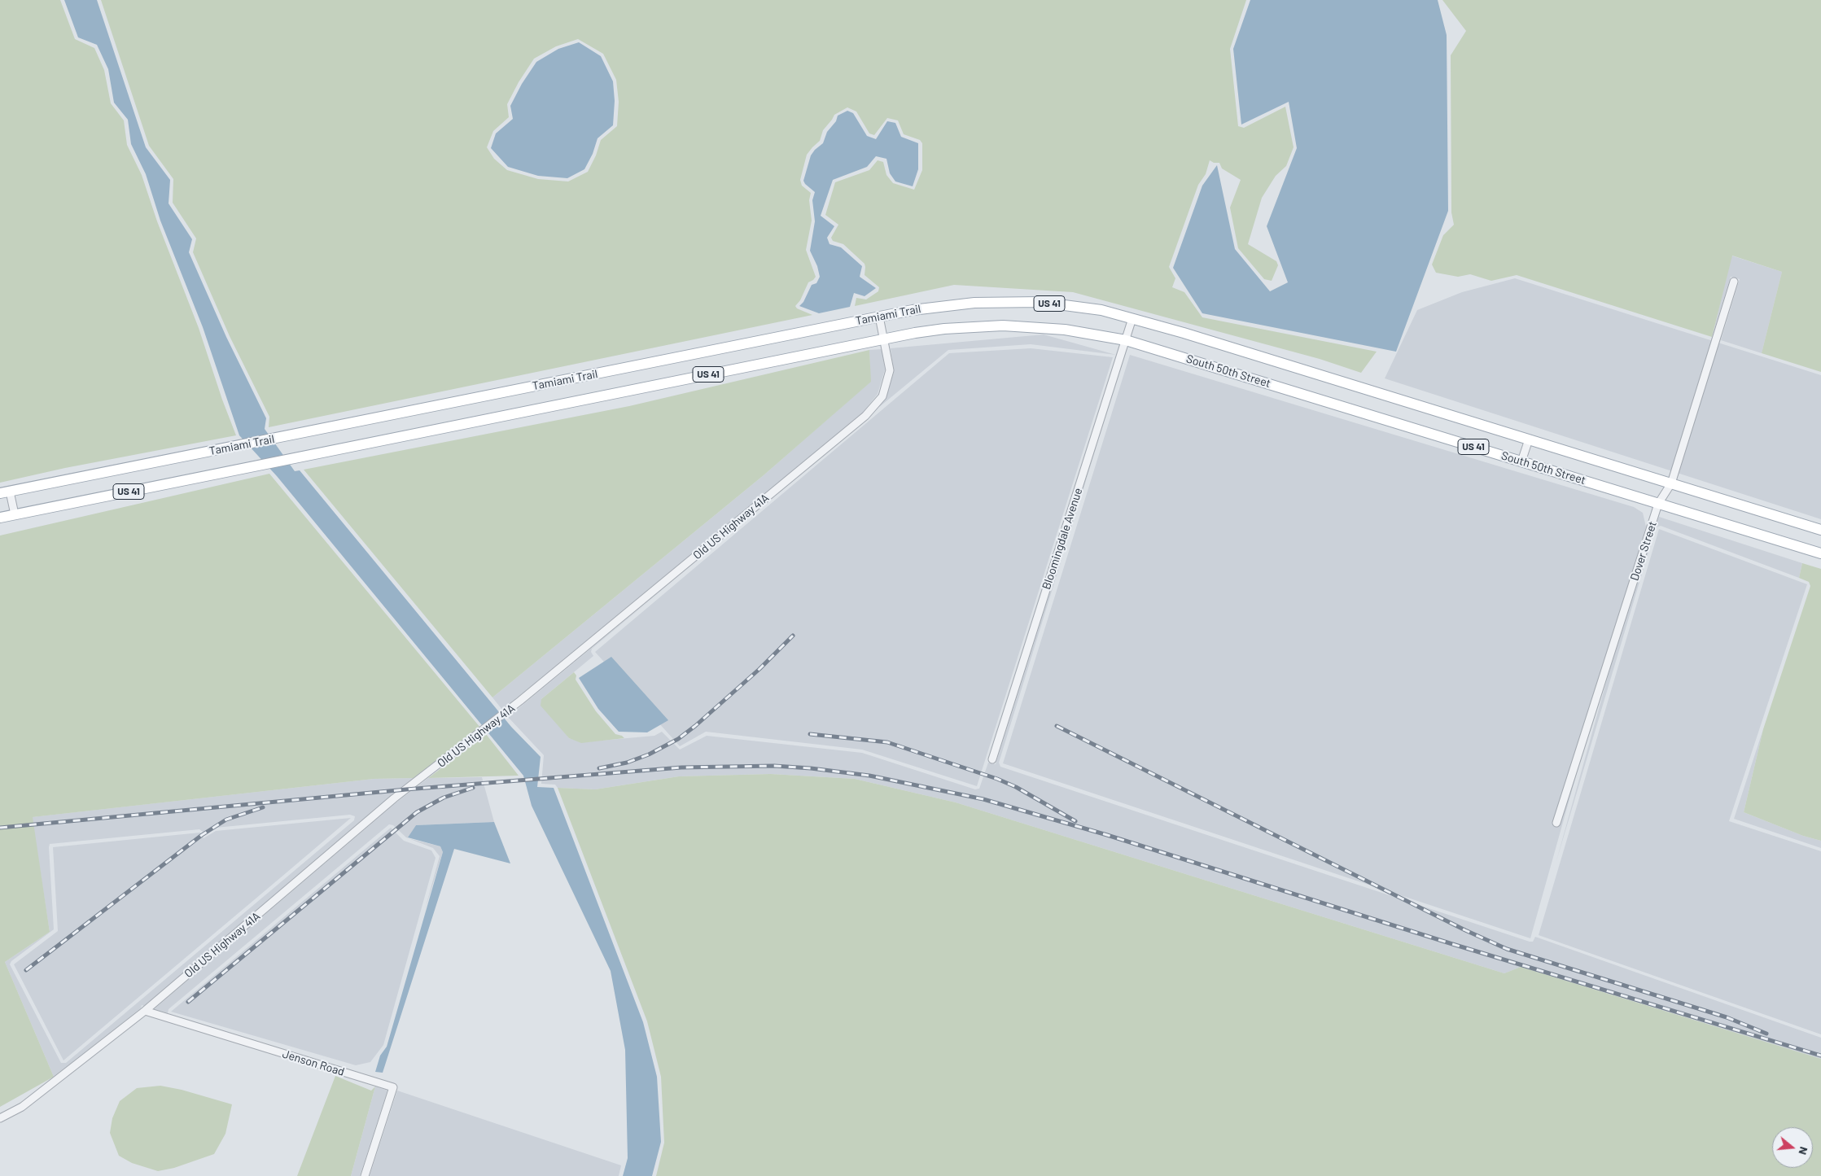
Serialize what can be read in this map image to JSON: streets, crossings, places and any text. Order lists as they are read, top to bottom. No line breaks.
{"streets":{"main road":["US 41","Tamiami Trail","South 50th Street"],"street":["Old US Highway 41A","Bloomingdale Avenue","Dover Street","Jenson Road"]},"crossings":[["Tamiami Trail","South 50th Street"],["Tamiami Trail","Old US Highway 41A"],["Tamiami Trail","Bloomingdale Avenue"],["South 50th Street","Bloomingdale Avenue"],["South 50th Street","Dover Street"],["Old US Highway 41A","Jenson Road"]],"north":"right"}
